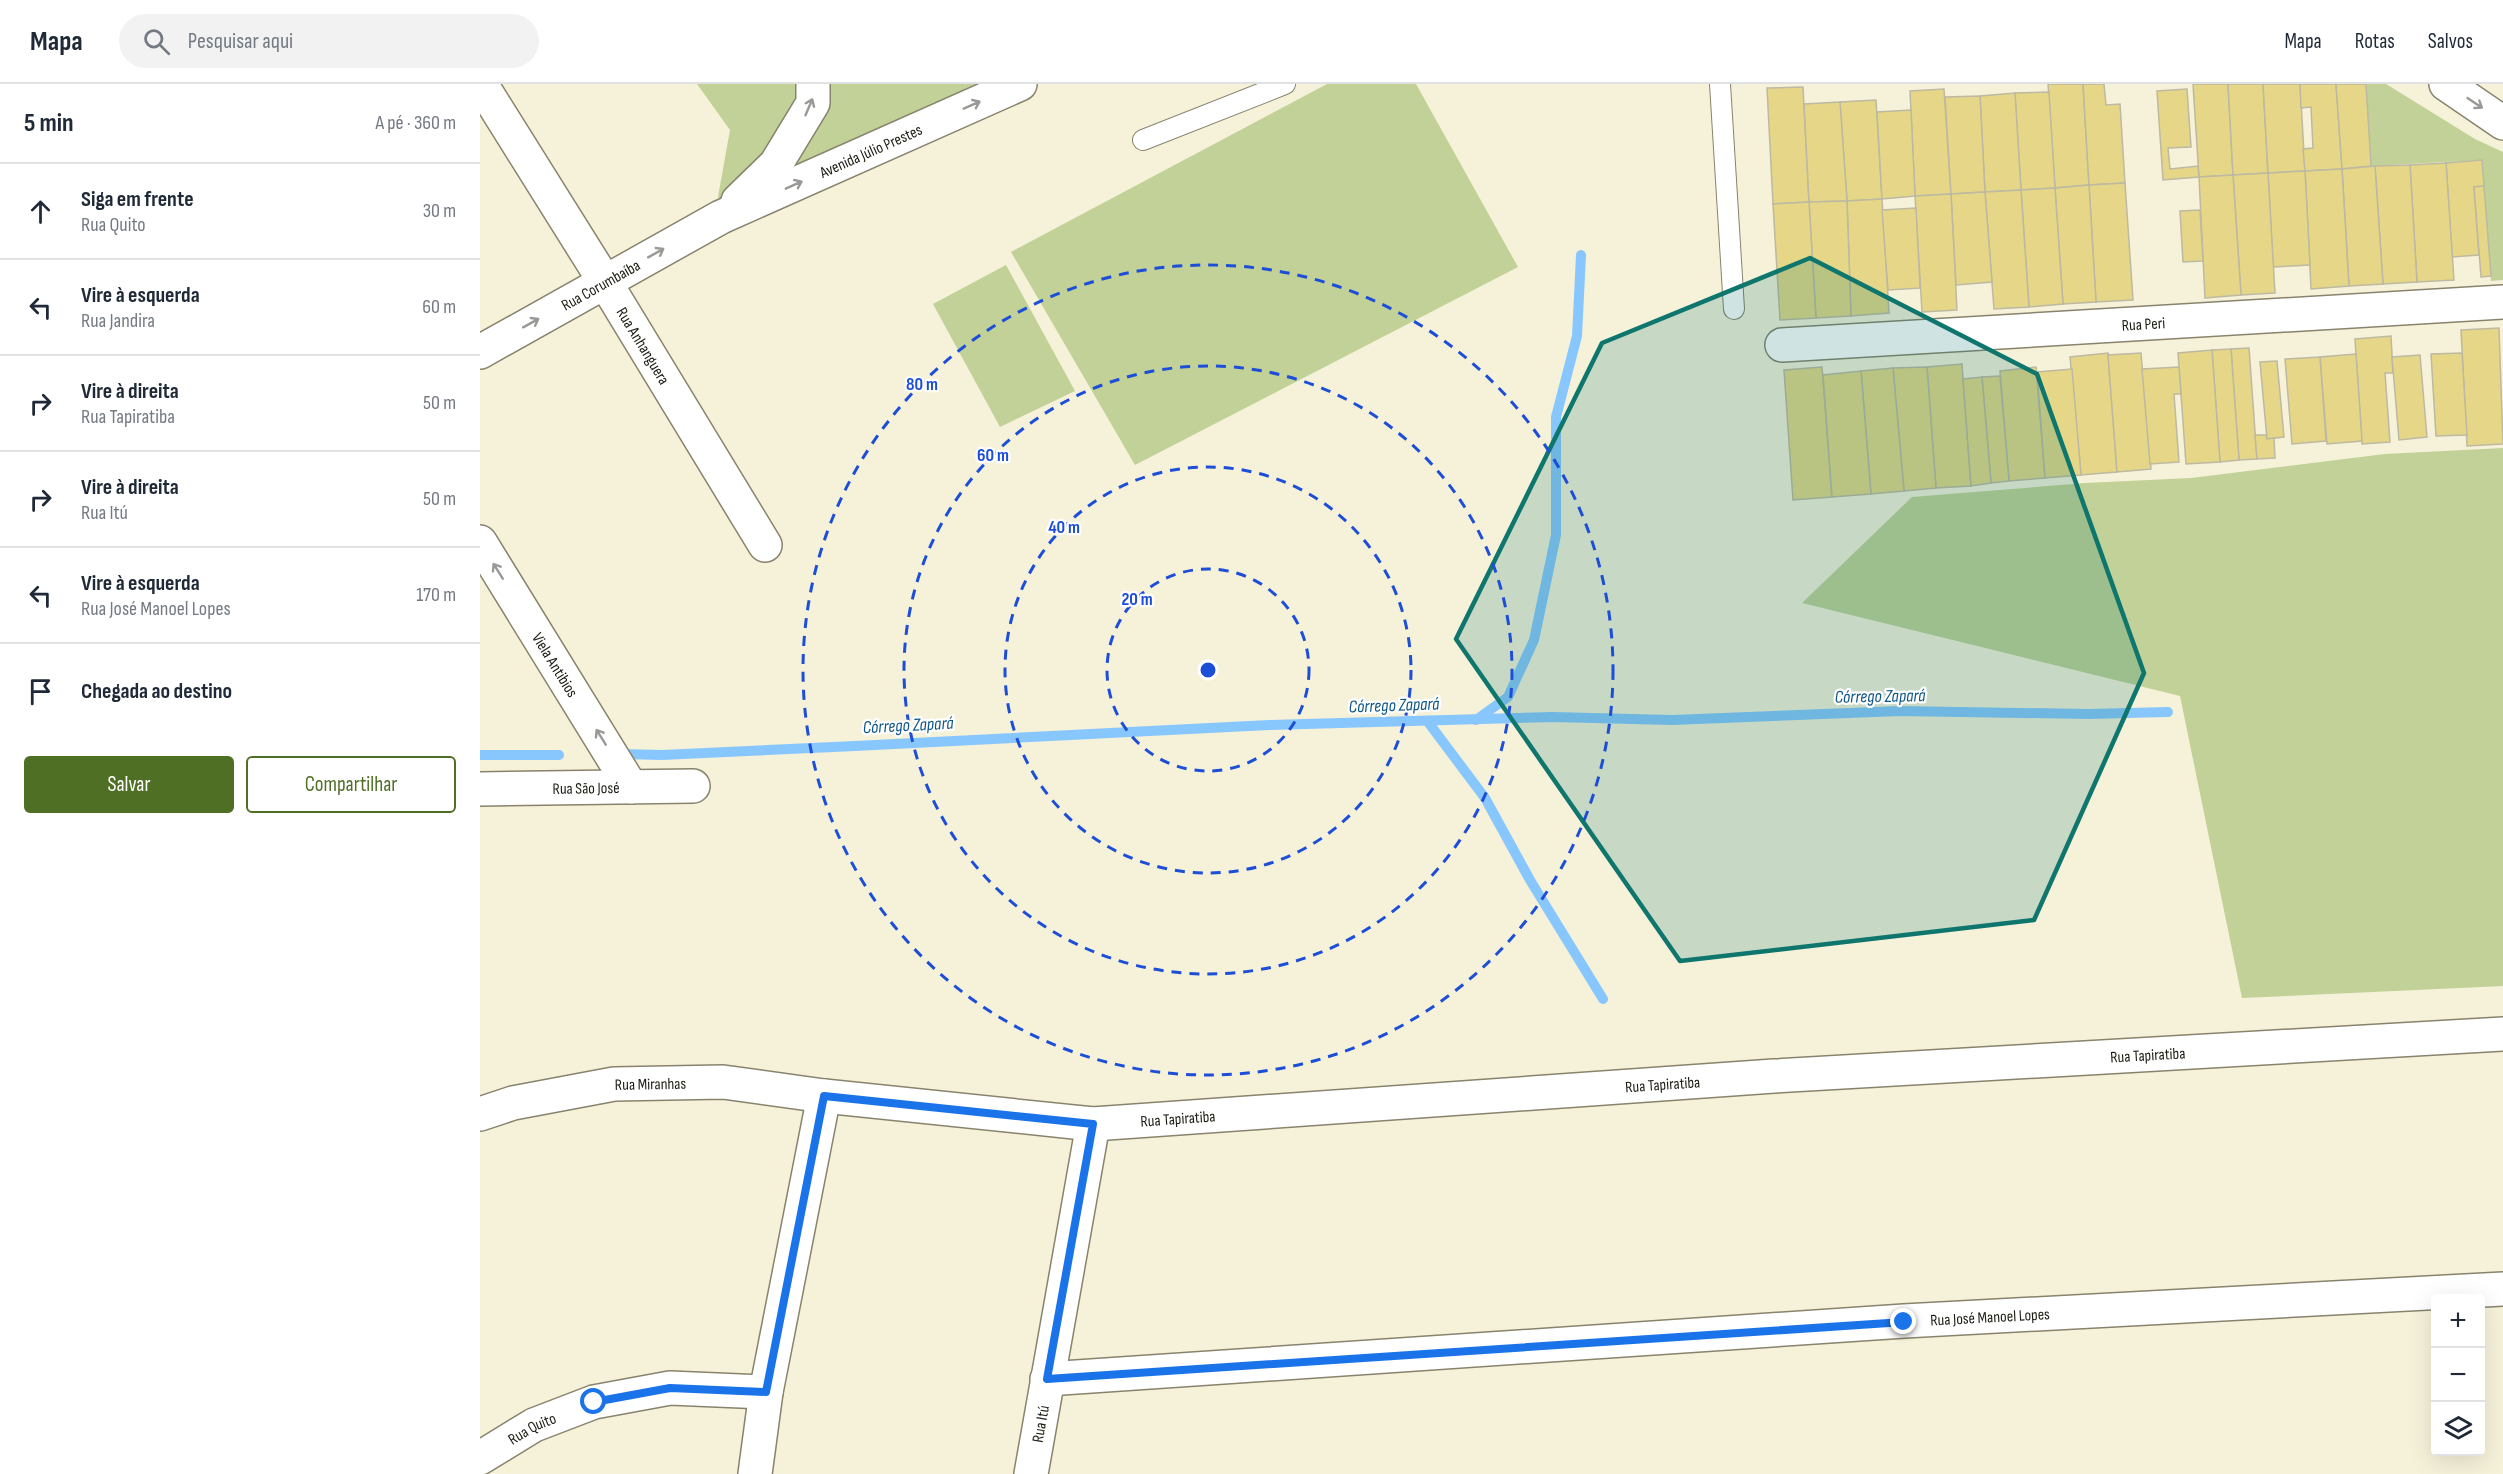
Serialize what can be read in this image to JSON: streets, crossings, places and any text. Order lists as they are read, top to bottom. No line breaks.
{"streets":{"street":["Avenida Júlio Prestes","Rua Corumbaíba","Rua Peri","Rua Anhanguera","Viela Antibios","Rua São José","Rua Tapiratiba","Rua Miranhas","Rua José Manoel Lopes","Rua Itú","Rua Quito"]},"crossings":[["Avenida Júlio Prestes","Rua Corumbaíba"],["Rua Corumbaíba","Rua Anhanguera"],["Viela Antibios","Rua São José"],["Rua Tapiratiba","Rua Miranhas"],["Rua Tapiratiba","Rua Itú"],["Rua José Manoel Lopes","Rua Itú"]],"one_way":["Avenida Júlio Prestes","Rua Corumbaíba","Viela Antibios"],"water":["Córrego Zapará"],"page":{"header":"Mapa","search":"Pesquisar aqui","nav":["Mapa","Rotas","Salvos"],"heading":["5 min","A pé · 360 m"],"list":[["Siga em frente","Rua Quito","30 m"],["Vire à esquerda","Rua Jandira","60 m"],["Vire à direita","Rua Tapiratiba","50 m"],["Vire à direita","Rua Itú","50 m"],["Vire à esquerda","Rua José Manoel Lopes","170 m"],"Chegada ao destino"],"buttons":["Salvar","Compartilhar"],"map_buttons":["+","−"]},"rings":["80 m","60 m","40 m","20 m"]}
